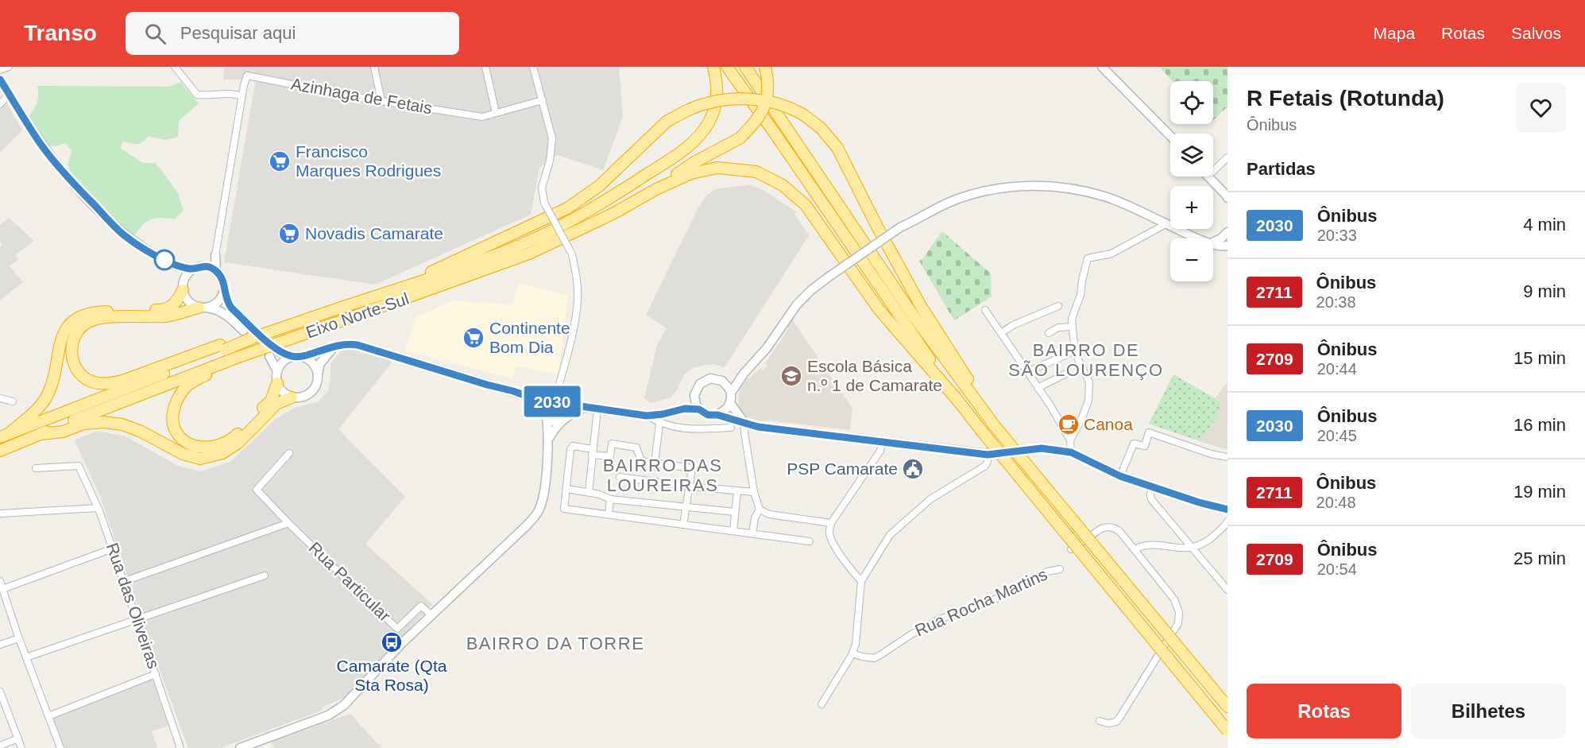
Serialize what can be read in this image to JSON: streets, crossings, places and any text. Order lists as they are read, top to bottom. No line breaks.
{"streets":{"highway":["Eixo Norte-Sul"],"street":["Azinhaga de Fetais","Rua Particular","Rua Rocha Martins","Rua das Oliveiras"]},"districts":["BAIRRO DE SÃO LOURENÇO","BAIRRO DAS LOUREIRAS","BAIRRO DA TORRE"],"places":{"supermarket":["Francisco Marques Rodrigues","Novadis Camarate","Continente Bom Dia"],"school or university":["Escola Básica n.º 1 de Camarate"],"cafe":["Canoa"],"public building":["PSP Camarate"],"bus stop":["Camarate (Qta Sta Rosa)"]},"lines":["bus line 2030"],"page":{"header":"Transo","search":"Pesquisar aqui","nav":["Mapa","Rotas","Salvos"],"on_map":"2030","heading":[["R Fetais (Rotunda)","Ônibus"],"Partidas"],"map_buttons":["+","−"],"list":[{"mark":"2030","name":"Ônibus","note":"20:33","value":"4 min"},{"mark":"2711","name":"Ônibus","note":"20:38","value":"9 min"},{"mark":"2709","name":"Ônibus","note":"20:44","value":"15 min"},{"mark":"2030","name":"Ônibus","note":"20:45","value":"16 min"},{"mark":"2711","name":"Ônibus","note":"20:48","value":"19 min"},{"mark":"2709","name":"Ônibus","note":"20:54","value":"25 min"}],"buttons":["Rotas","Bilhetes"]}}
